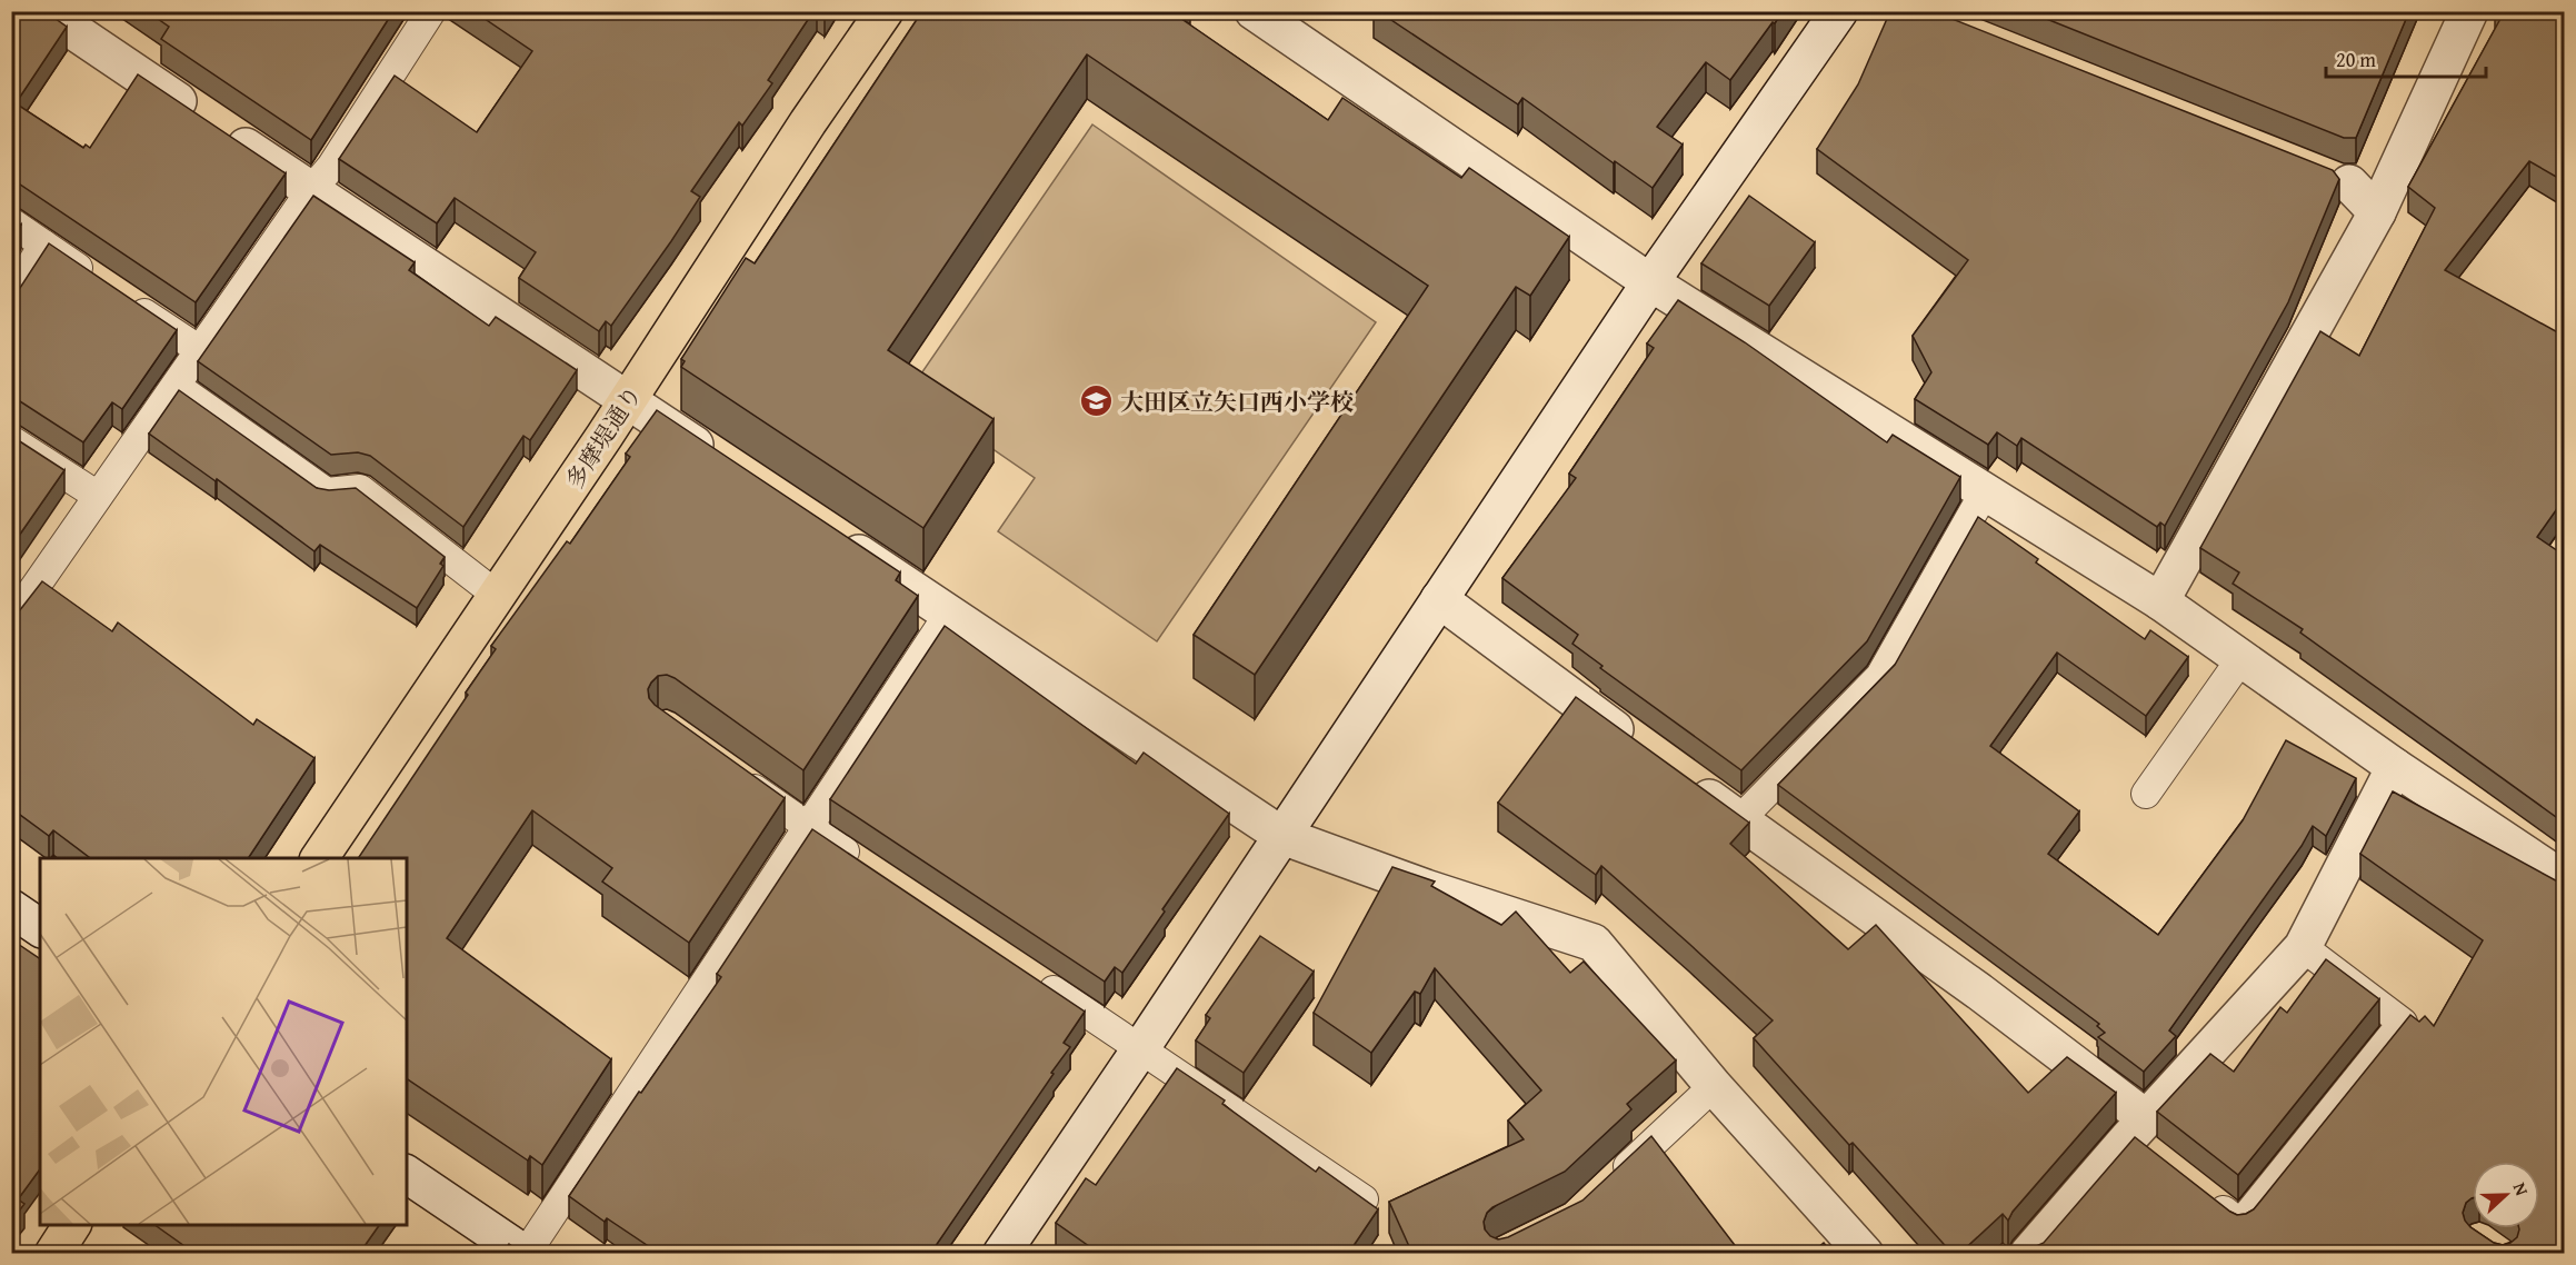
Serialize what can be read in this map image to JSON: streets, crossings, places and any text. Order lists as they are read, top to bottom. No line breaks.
{"streets":{"main road":["多摩堤通り"]},"places":{"school or university":["大田区立矢口西小学校"]},"scale_bar":"20 m","north":"right"}
